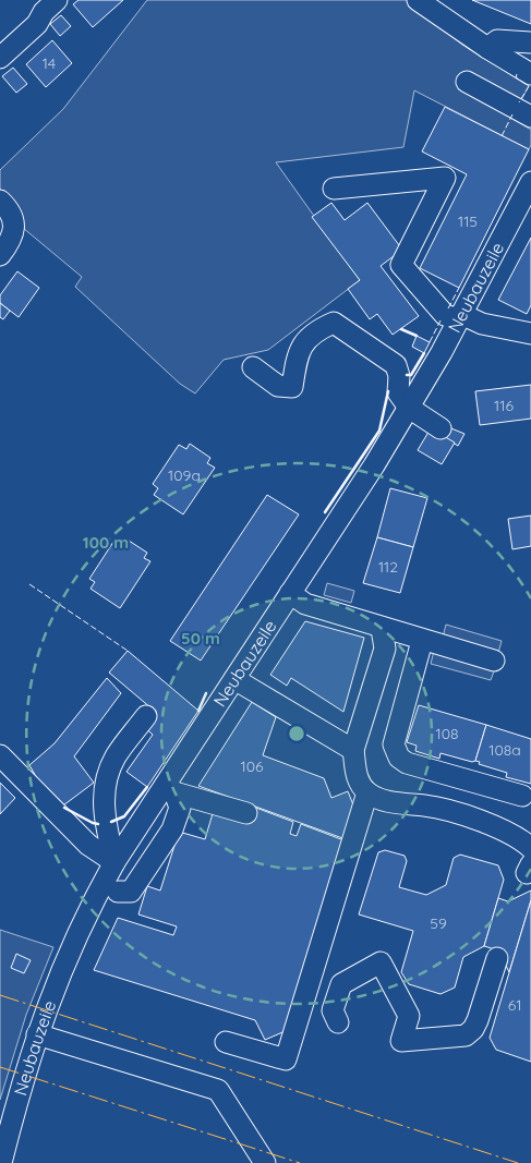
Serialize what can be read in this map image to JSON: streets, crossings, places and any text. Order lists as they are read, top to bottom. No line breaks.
{"streets":{"street":["Neubauzeile"]},"house_numbers":["14","115","116","109a","112","108","108a","106","59","61"],"rings":["100 m","50 m"]}
